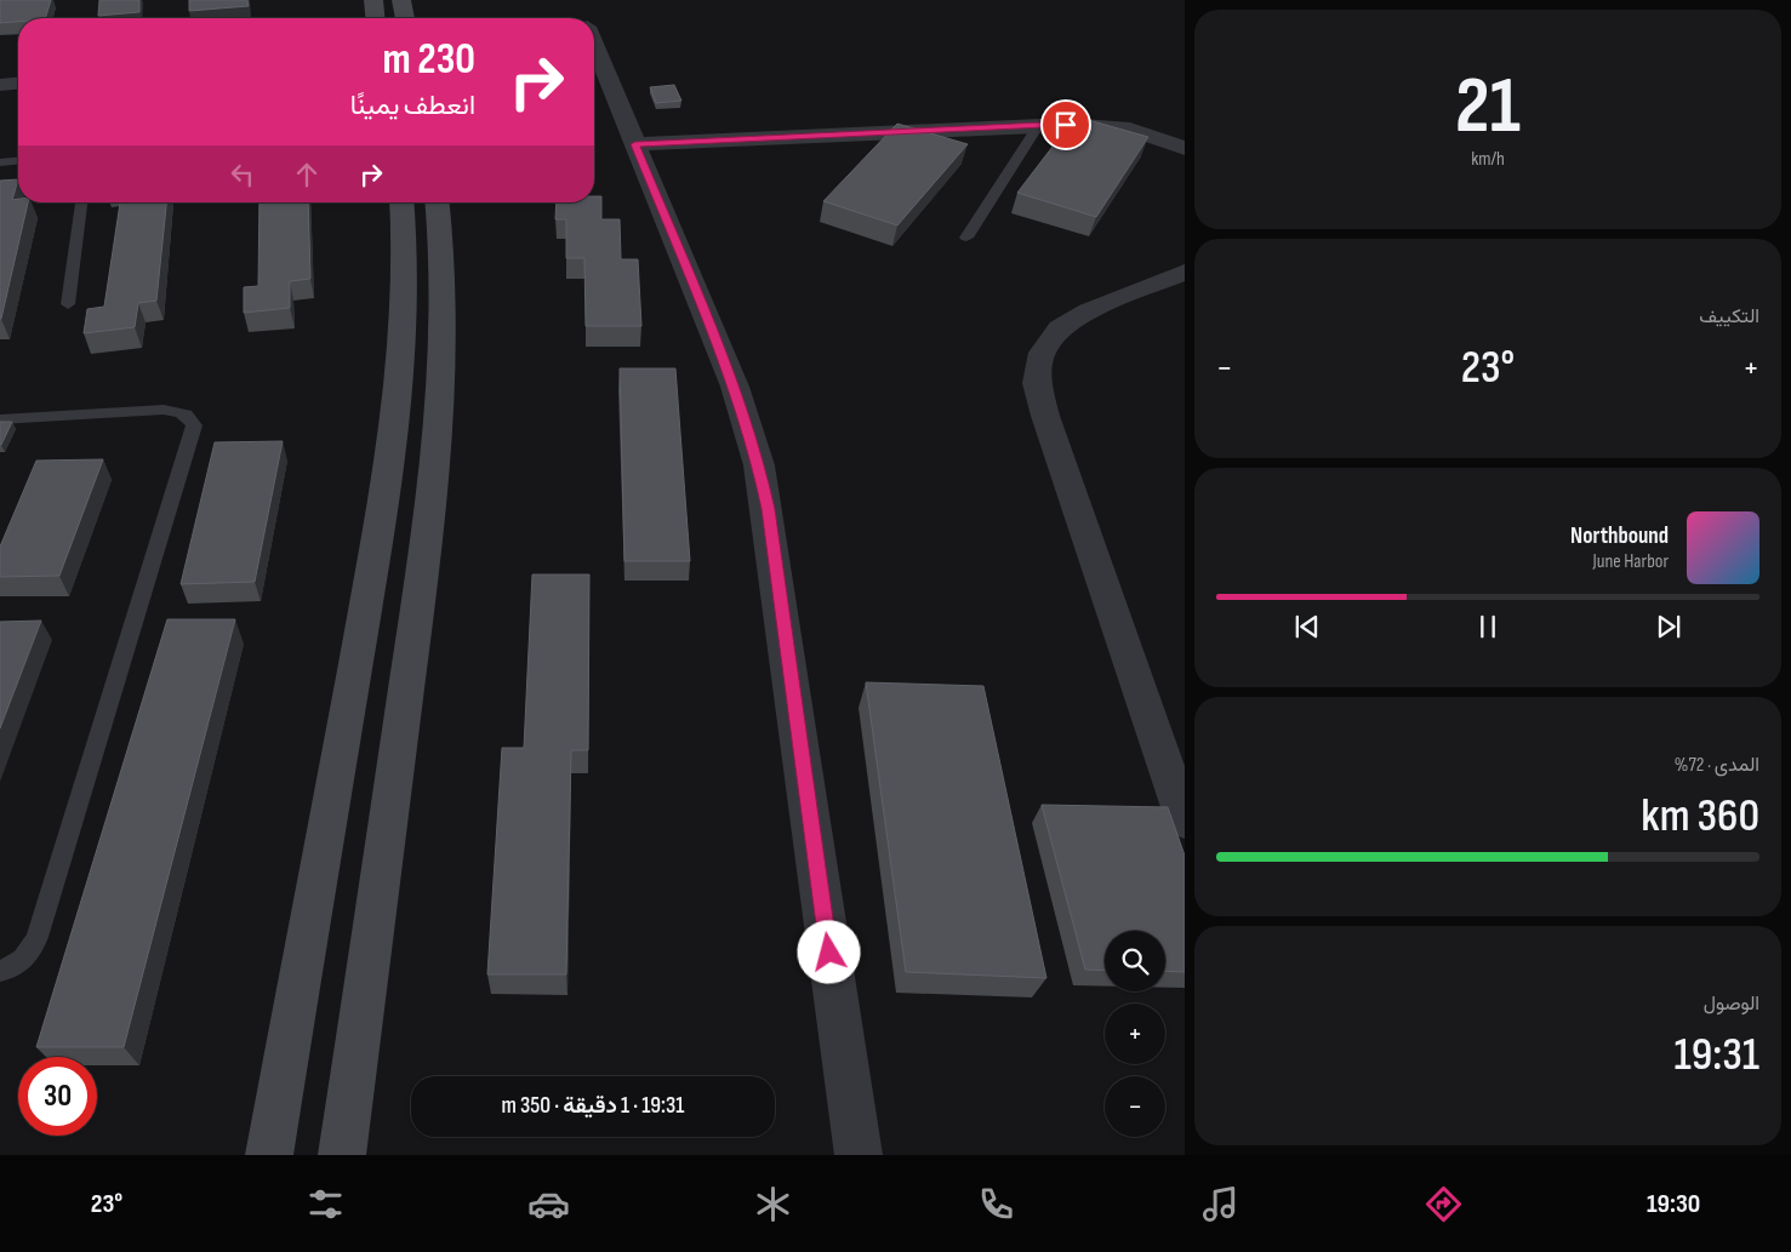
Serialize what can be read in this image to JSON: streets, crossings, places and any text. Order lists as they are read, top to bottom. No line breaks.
{"page":{"tile":[["21","km/h"],"التكييف",["المدى · 72%","360 km"],["الوصول","19:31"]],"turn":["230 m","انعطف يمينًا"],"heat":["−","23°","+"],"song":["Northbound","June Harbor"],"map_buttons":["+","−"],"limit":"30","trip":"19:31 · 1 دقيقة · 350 m","tabs":["19:30","23°"]}}
